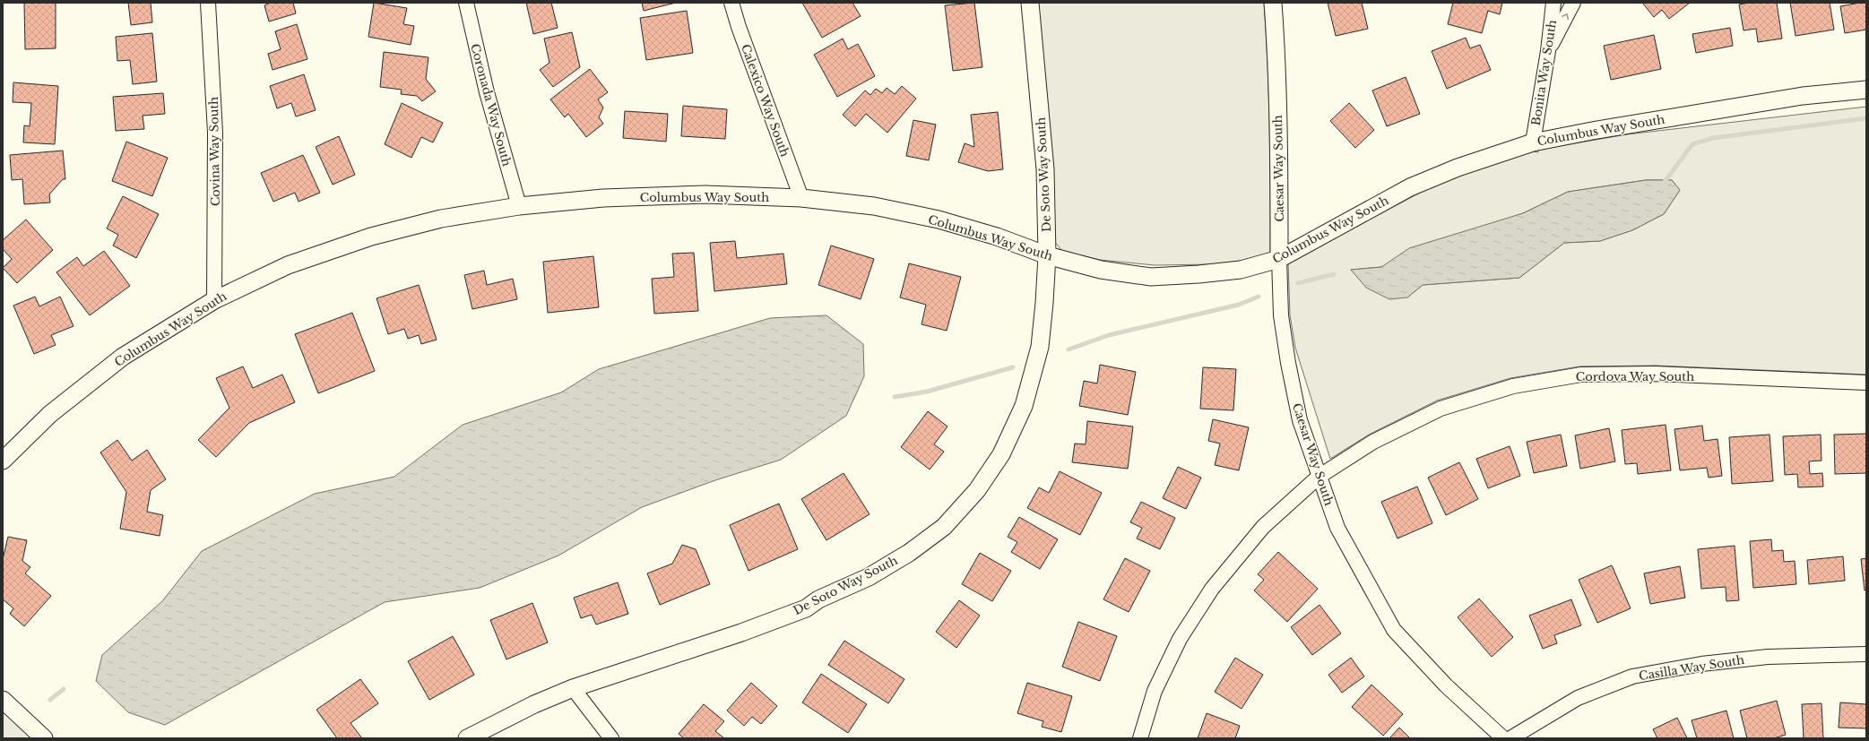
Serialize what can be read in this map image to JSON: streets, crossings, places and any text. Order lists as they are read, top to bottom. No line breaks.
{"streets":{"street":["Bonita Way South","Calexico Way South","Coronada Way South","Columbus Way South","Covina Way South","Caesar Way South","De Soto Way South","Cordova Way South","Casilla Way South"]},"crossings":[["Bonita Way South","Columbus Way South"],["Calexico Way South","Columbus Way South"],["Coronada Way South","Columbus Way South"],["Columbus Way South","Covina Way South"],["Columbus Way South","Caesar Way South"],["Columbus Way South","De Soto Way South"],["Caesar Way South","Cordova Way South"]]}
